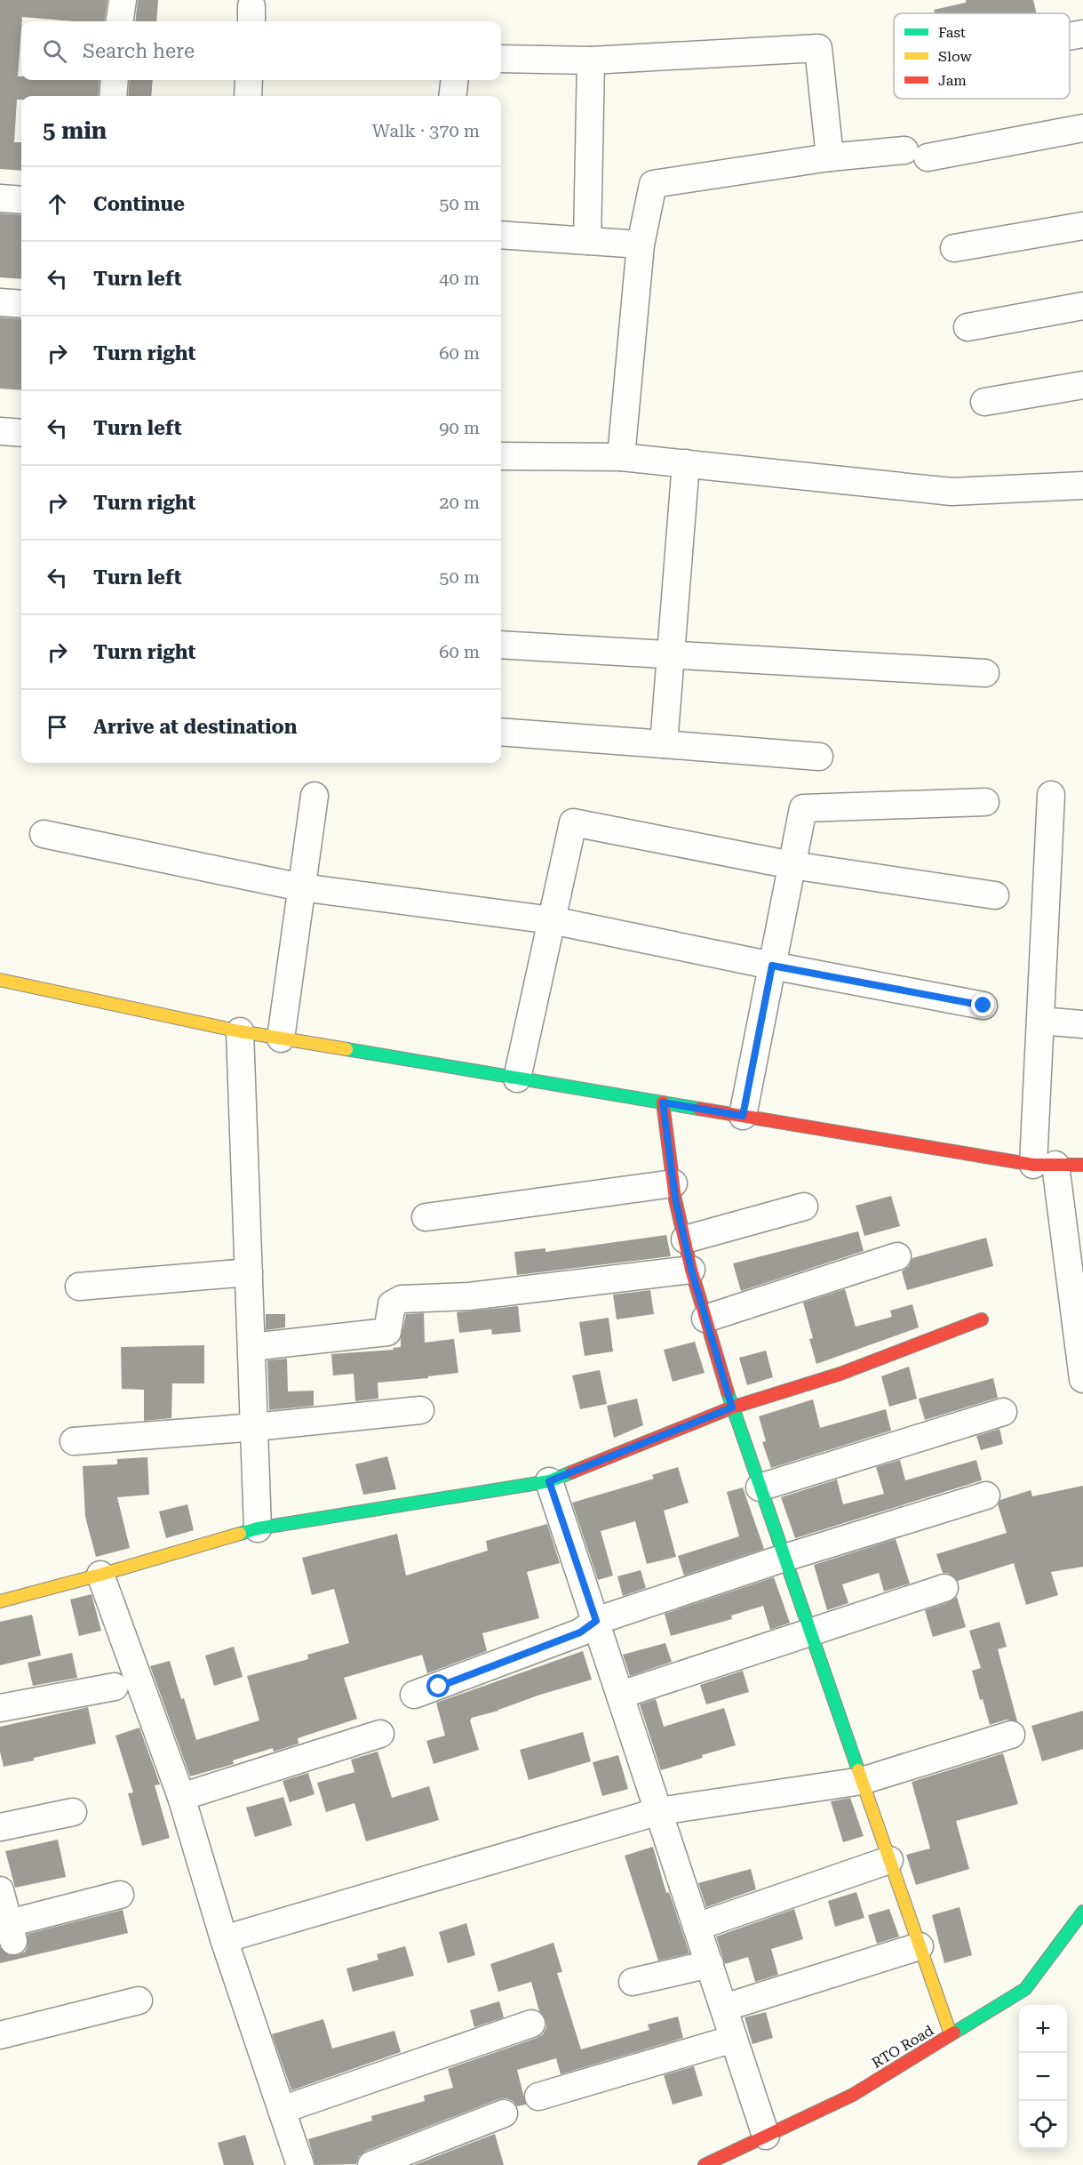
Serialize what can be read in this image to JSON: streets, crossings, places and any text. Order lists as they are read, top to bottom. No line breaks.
{"streets":{"street":["RTO Road"]},"legend":["Fast","Slow","Jam"],"page":{"search":"Search here","heading":["5 min","Walk · 370 m"],"list":[["Continue","50 m"],["Turn left","40 m"],["Turn right","60 m"],["Turn left","90 m"],["Turn right","20 m"],["Turn left","50 m"],["Turn right","60 m"],"Arrive at destination"],"map_buttons":["+","−"]}}
